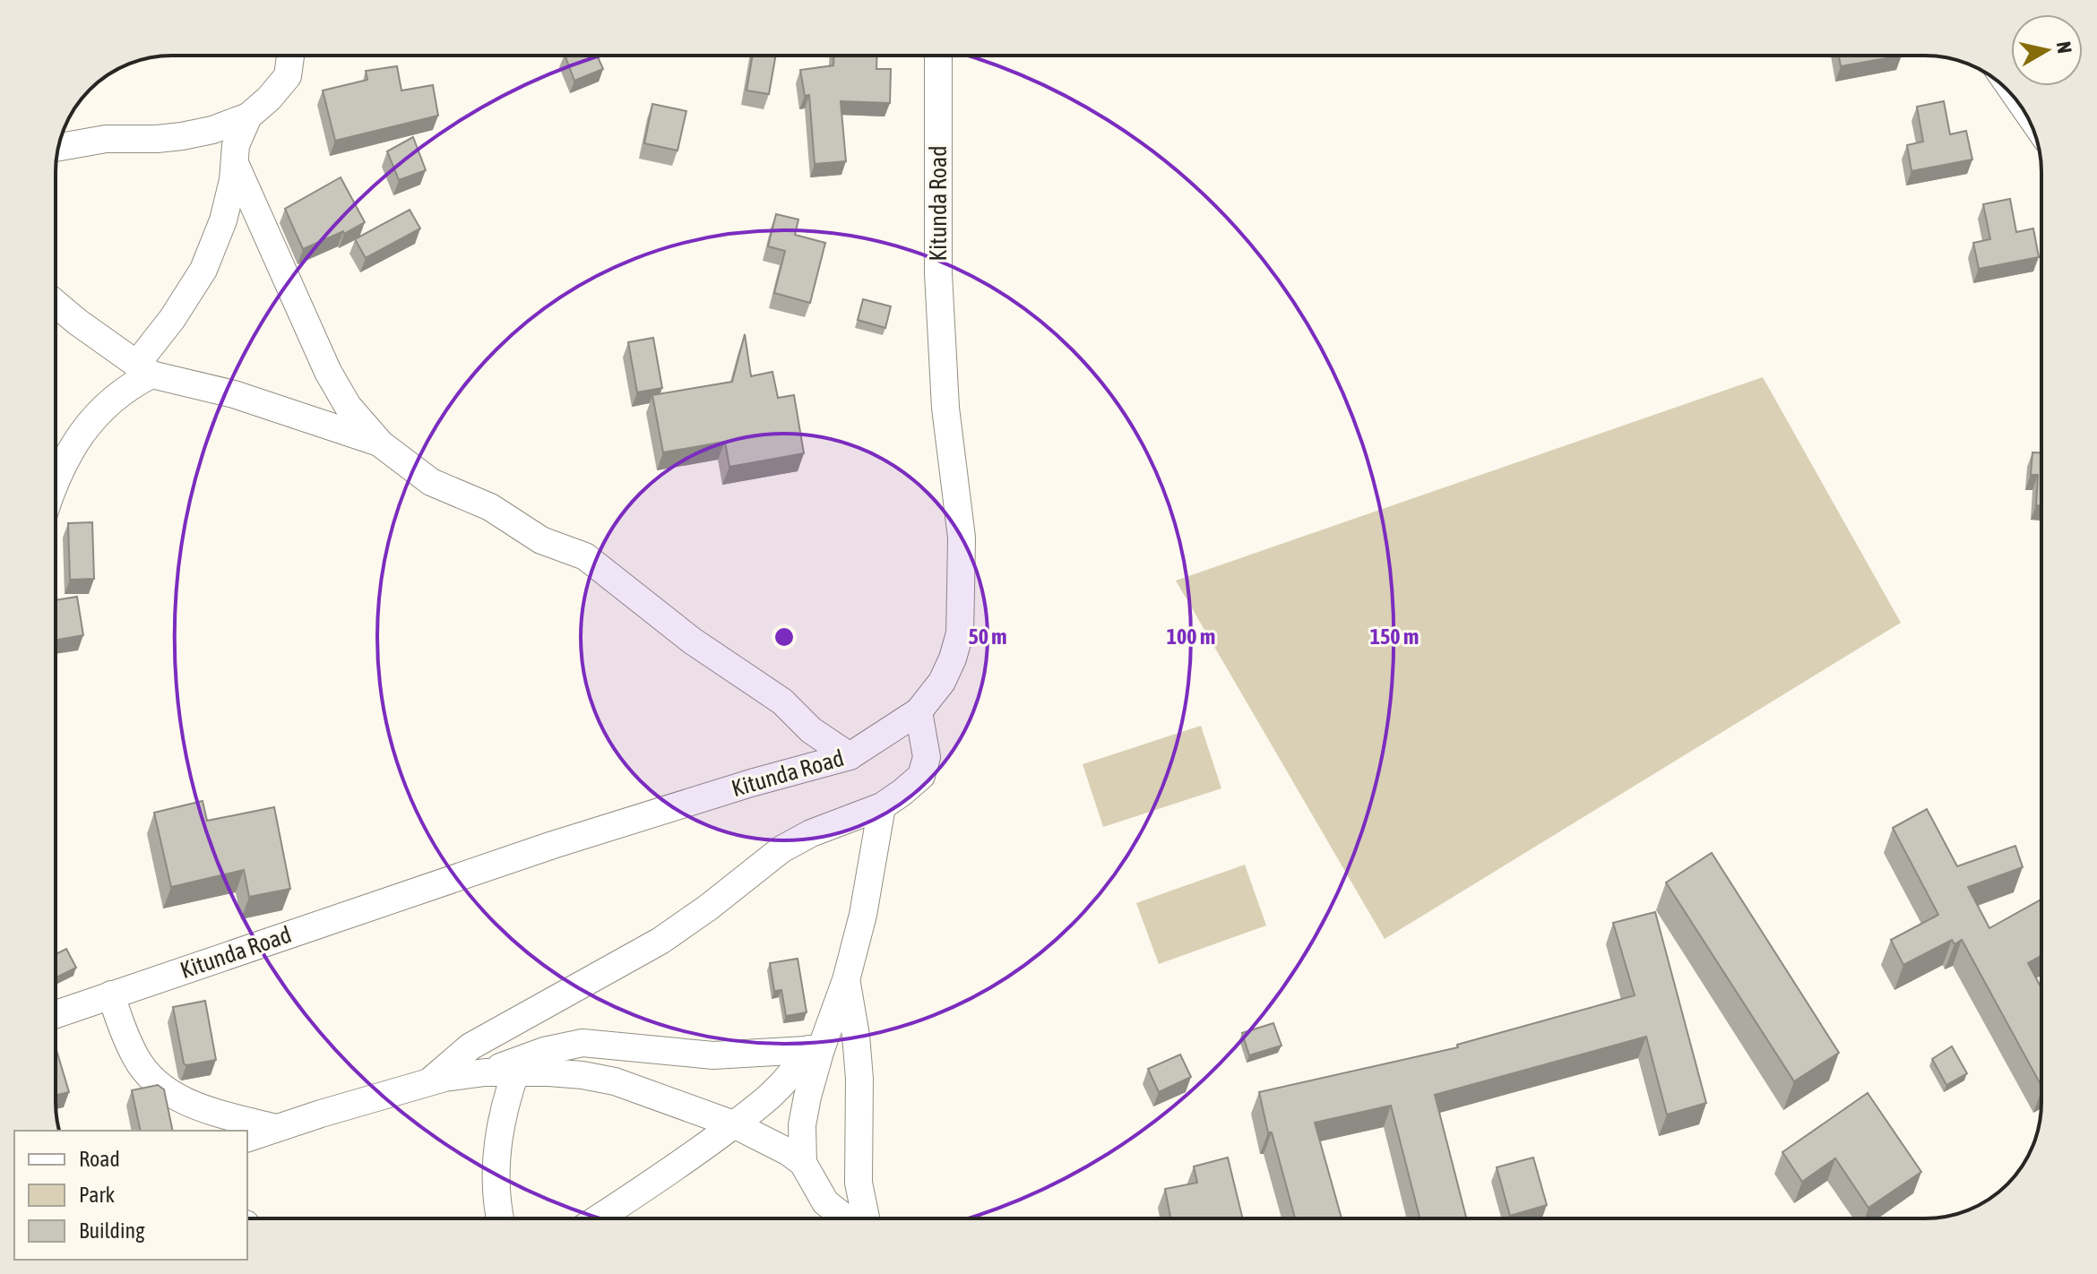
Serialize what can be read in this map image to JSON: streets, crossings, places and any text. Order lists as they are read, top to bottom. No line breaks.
{"streets":{"street":["Kitunda Road"]},"legend":["Road","Park","Building"],"north":"right","rings":["50 m","100 m","150 m"]}
